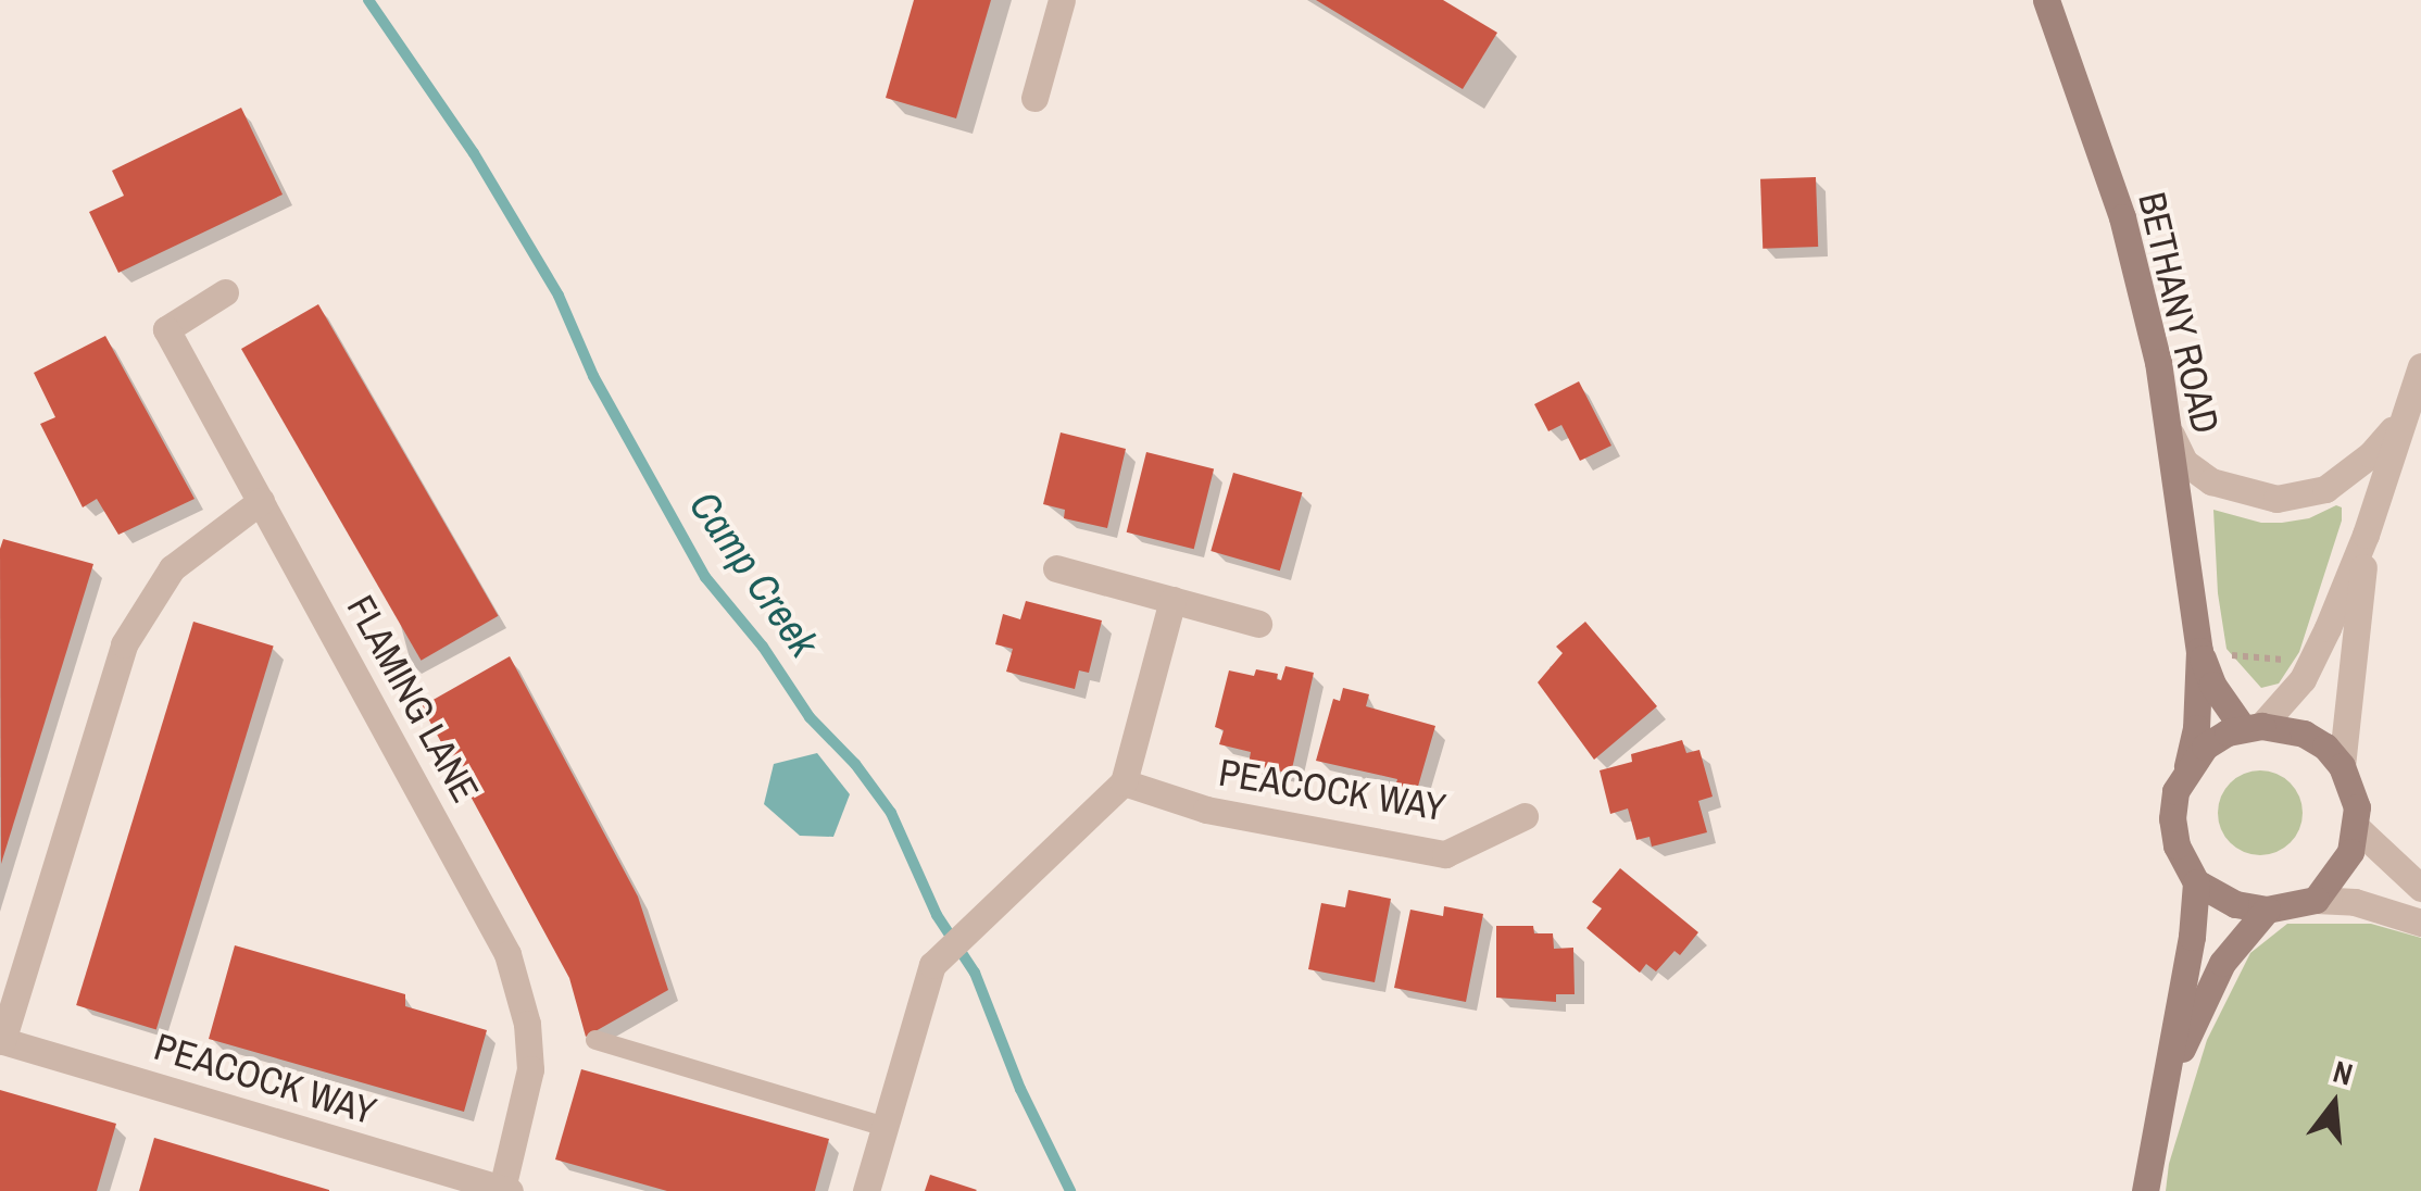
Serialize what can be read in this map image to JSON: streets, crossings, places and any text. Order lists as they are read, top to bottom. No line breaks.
{"streets":{"street":["BETHANY ROAD","FLAMING LANE","PEACOCK WAY"]},"crossings":[["FLAMING LANE","PEACOCK WAY"]],"water":["Camp Creek"],"north":"top"}
